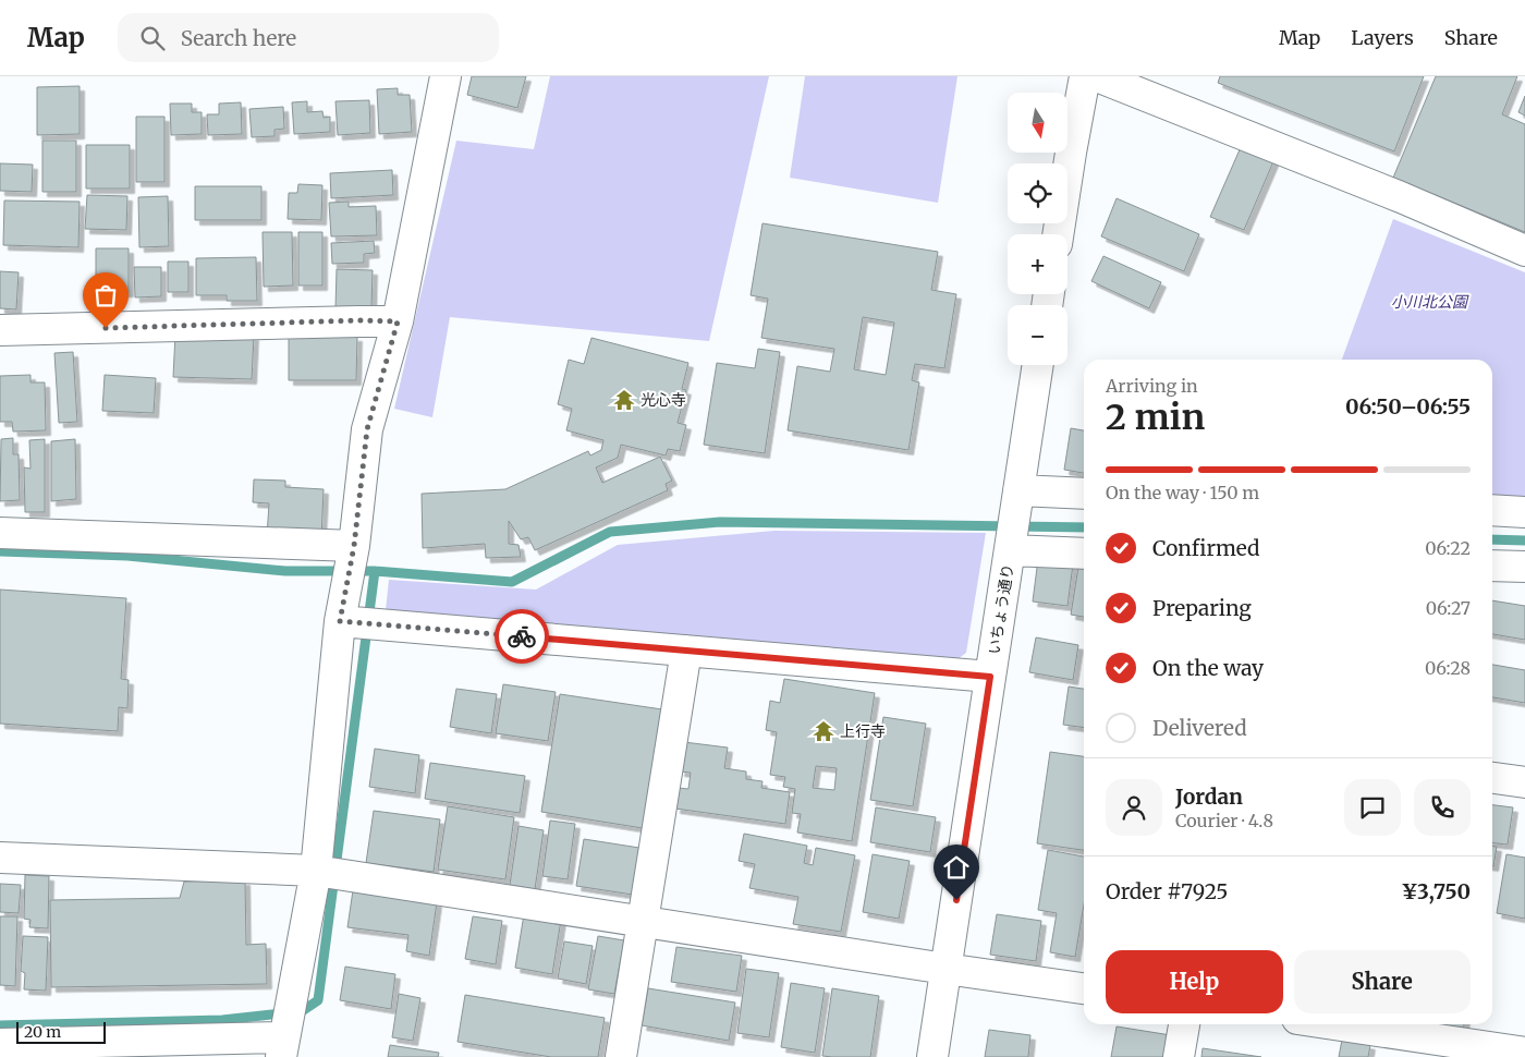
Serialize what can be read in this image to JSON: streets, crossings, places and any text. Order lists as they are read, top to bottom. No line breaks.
{"streets":{"street":["いちょう通り"]},"parks":["小川北公園"],"places":{"temple":["光心寺","上行寺"]},"scale_bar":"20 m","north":"bottom","page":{"header":"Map","search":"Search here","nav":["Map","Layers","Share"],"map_buttons":["+","−"],"heading":["2 min","Arriving in","06:50–06:55"],"panel":["Jordan","Courier · 4.8","Order #7925","¥3,750"],"bar":"On the way · 150 m","list":[["Confirmed","06:22"],["Preparing","06:27"],["On the way","06:28"],"Delivered"],"buttons":["Help","Share"],"scale":"20 m"}}
